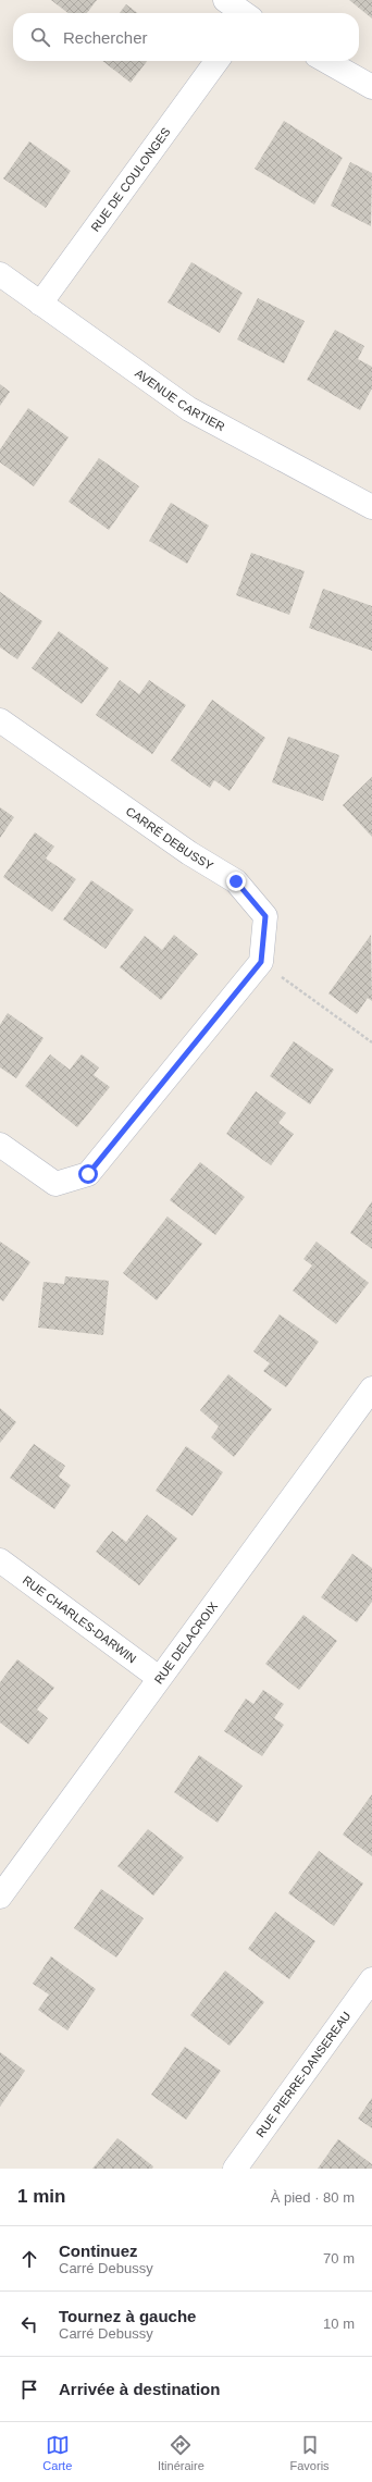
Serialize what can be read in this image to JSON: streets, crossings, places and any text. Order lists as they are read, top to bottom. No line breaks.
{"streets":{"street":["RUE DE COULONGES","AVENUE CARTIER","CARRÉ DEBUSSY","RUE CHARLES-DARWIN","RUE DELACROIX","RUE PIERRE-DANSEREAU"]},"crossings":[["RUE DE COULONGES","AVENUE CARTIER"],["RUE CHARLES-DARWIN","RUE DELACROIX"]],"page":{"search":"Rechercher","heading":["1 min","À pied · 80 m"],"list":[["Continuez","Carré Debussy","70 m"],["Tournez à gauche","Carré Debussy","10 m"],"Arrivée à destination"],"nav":["Carte","Itinéraire","Favoris"]}}
